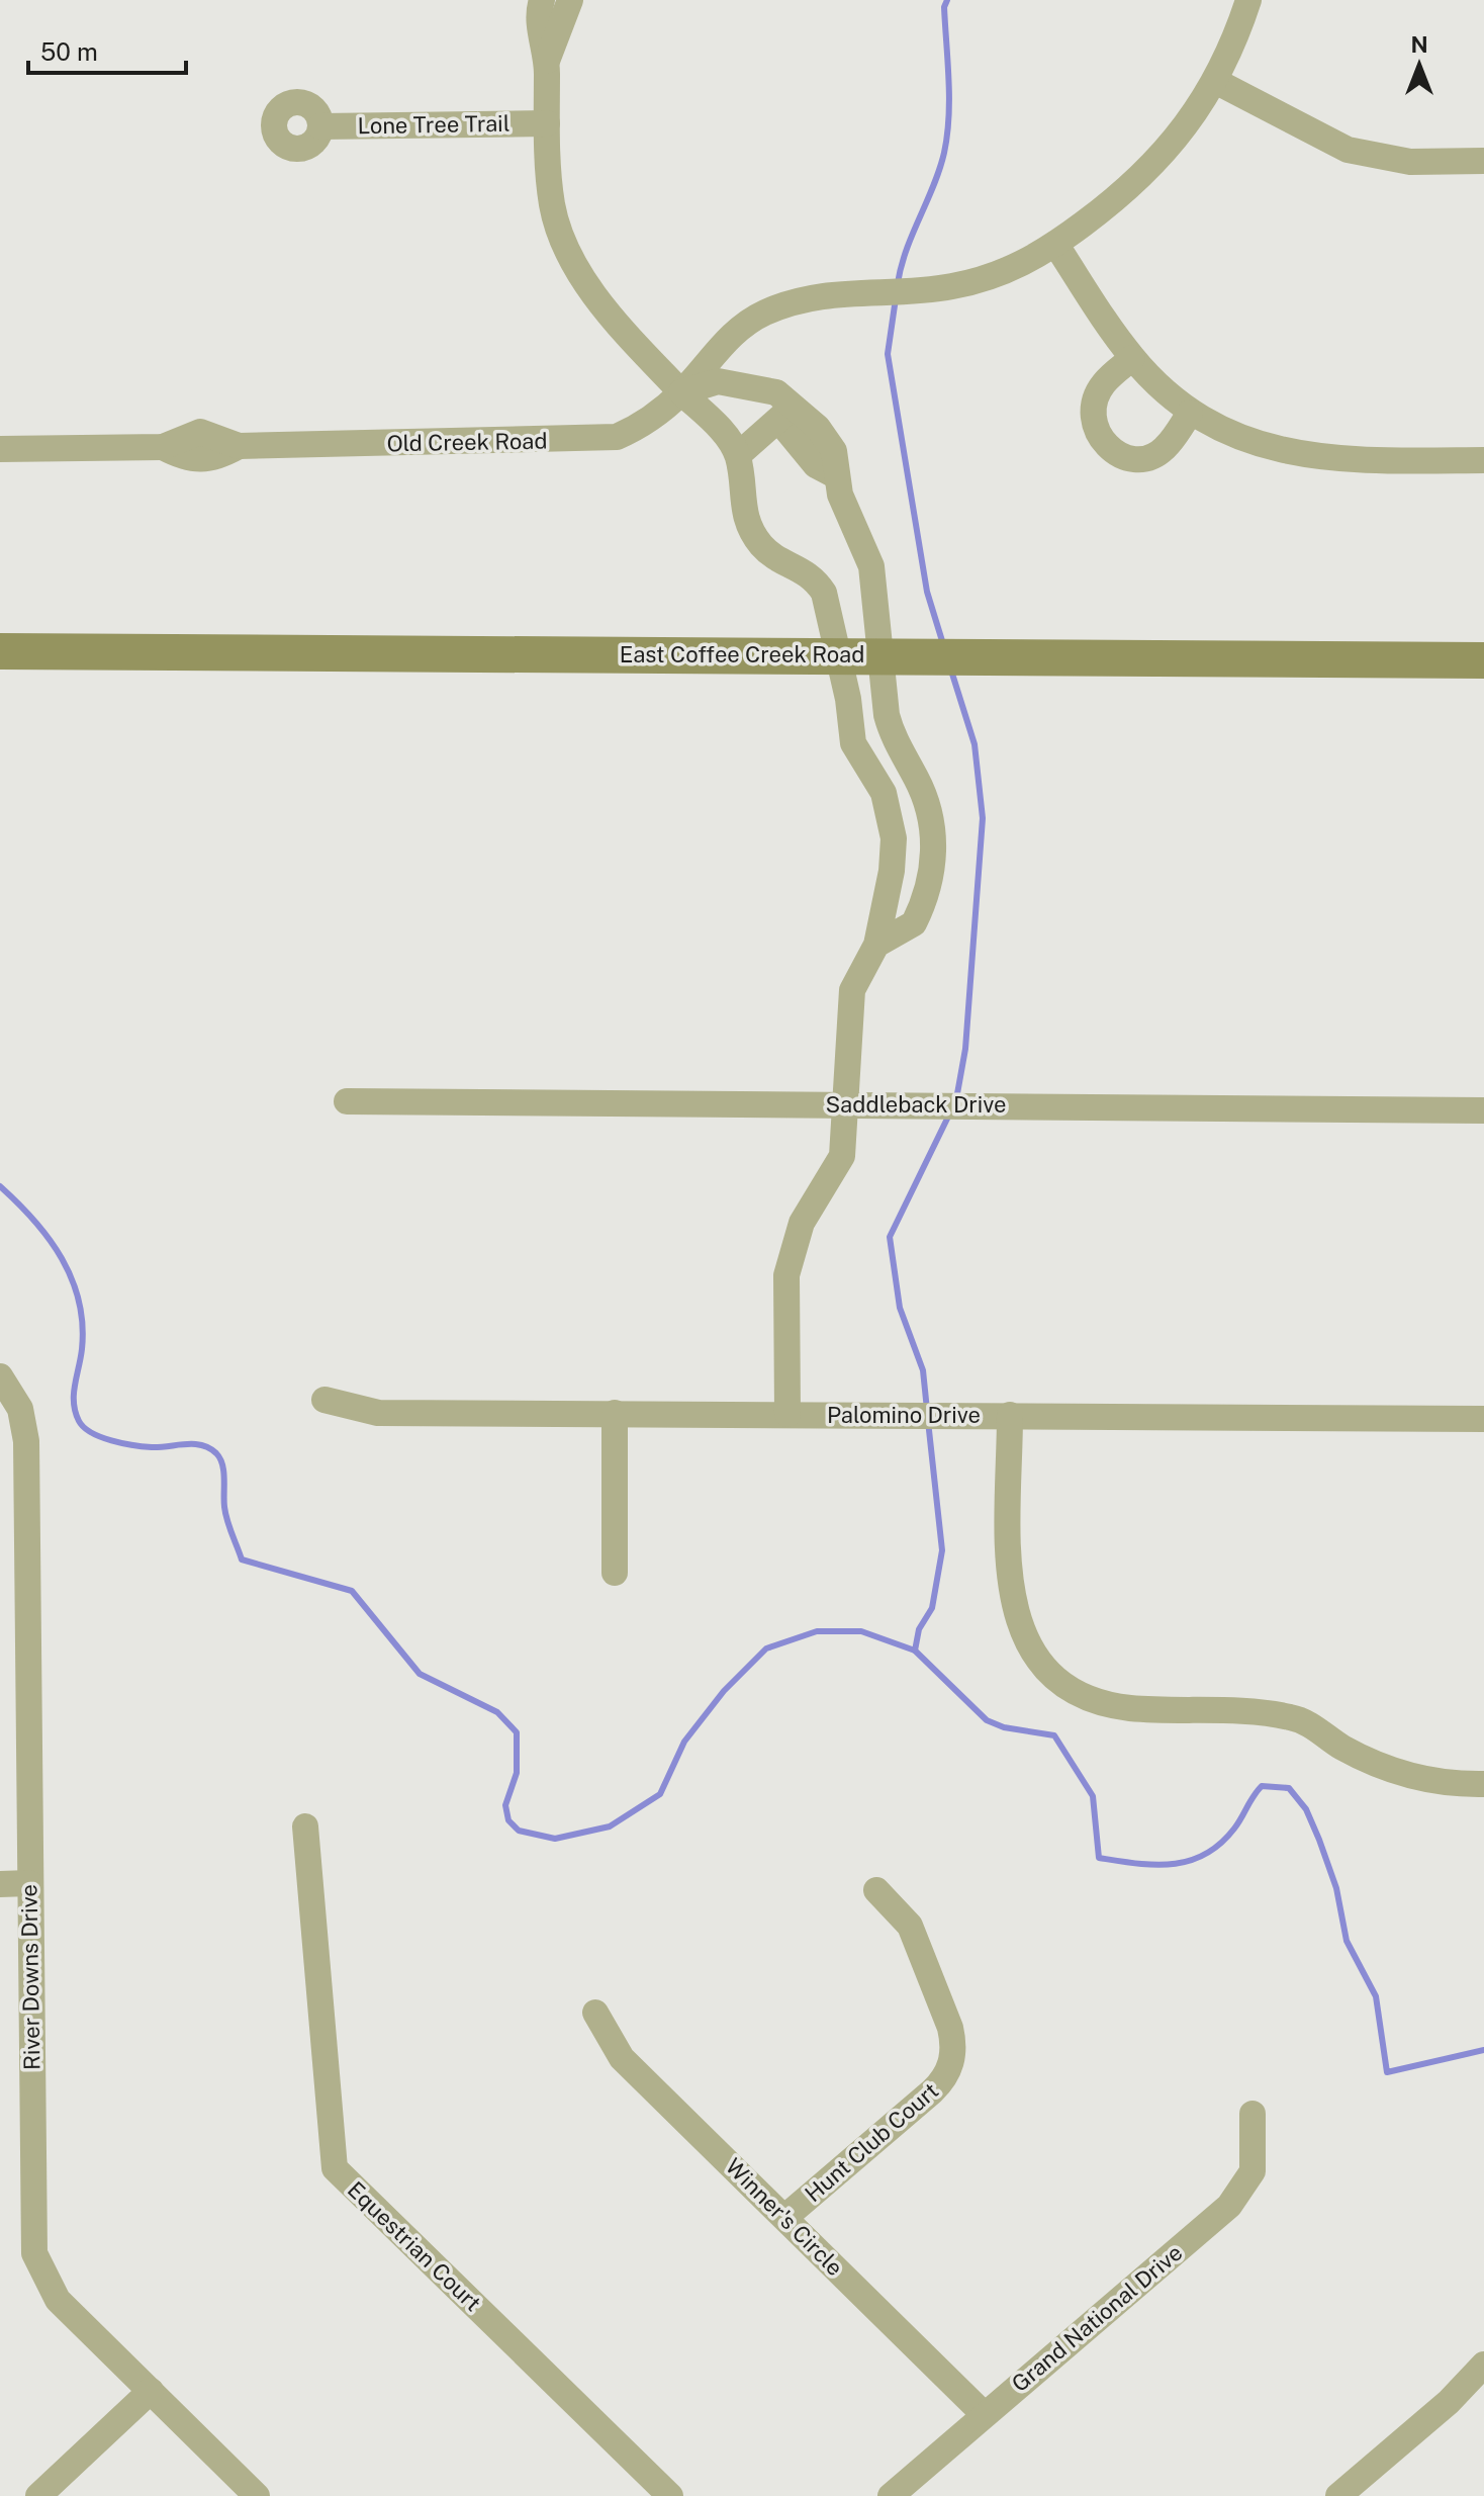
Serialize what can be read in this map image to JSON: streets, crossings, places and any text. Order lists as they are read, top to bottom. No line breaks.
{"streets":{"street":["Lone Tree Trail","Old Creek Road","East Coffee Creek Road","Saddleback Drive","Palomino Drive","River Downs Drive","Hunt Club Court","Winner's Circle","Equestrian Court","Grand National Drive"]},"crossings":[["Hunt Club Court","Winner's Circle"],["Winner's Circle","Grand National Drive"]],"scale_bar":"50 m","north":"top"}
